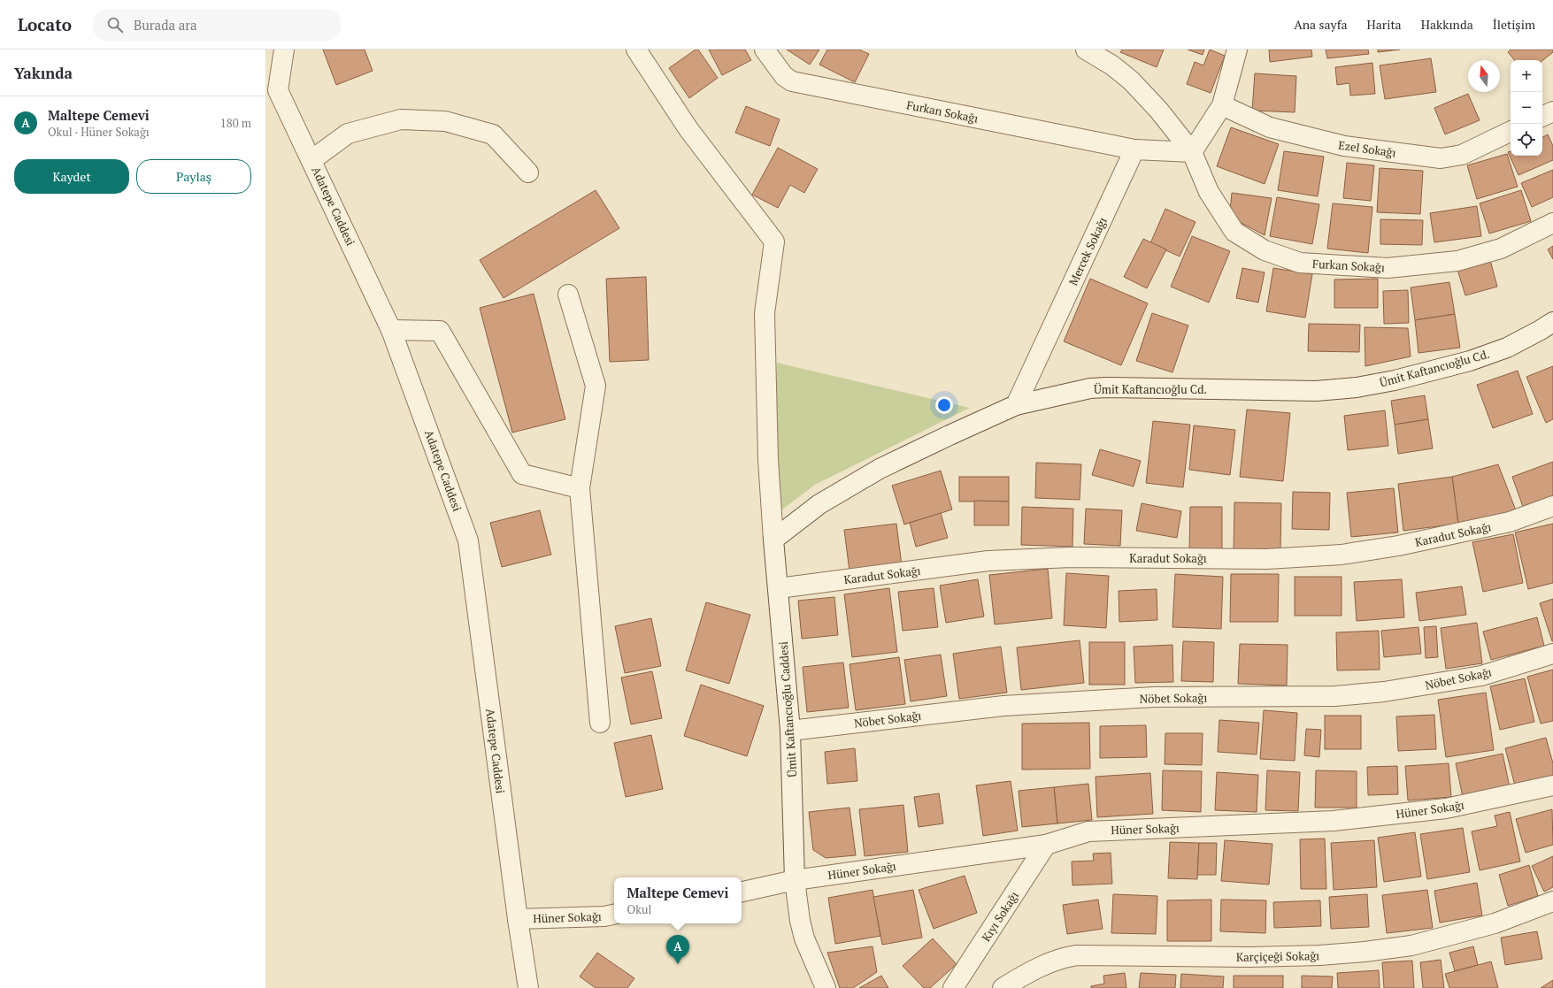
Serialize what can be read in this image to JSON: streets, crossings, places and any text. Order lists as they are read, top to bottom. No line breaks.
{"streets":{"street":["Furkan Sokağı","Ezel Sokağı","Adatepe Caddesi","Mercek Sokağı","Ümit Kaftancıoğlu Cd.","Karadut Sokağı","Nöbet Sokağı","Ümit Kaftancıoğlu Caddesi","Hüner Sokağı","Kıyı Sokağı","Karçiçeği Sokağı"]},"crossings":[["Furkan Sokağı","Mercek Sokağı"],["Adatepe Caddesi","Hüner Sokağı"],["Mercek Sokağı","Ümit Kaftancıoğlu Cd."],["Ümit Kaftancıoğlu Cd.","Ümit Kaftancıoğlu Caddesi"],["Karadut Sokağı","Ümit Kaftancıoğlu Caddesi"],["Nöbet Sokağı","Ümit Kaftancıoğlu Caddesi"],["Ümit Kaftancıoğlu Caddesi","Hüner Sokağı"],["Hüner Sokağı","Kıyı Sokağı"]],"north":"top","page":{"header":"Locato","search":"Burada ara","nav":["Ana sayfa","Harita","Hakkında","İletişim"],"heading":"Yakında","map_buttons":["+","−"],"list":[{"mark":"A","name":"Maltepe Cemevi","note":"Okul · Hüner Sokağı","value":"180 m"}],"buttons":["Kaydet","Paylaş"],"popup":["Maltepe Cemevi","Okul"],"pins":"A"}}
